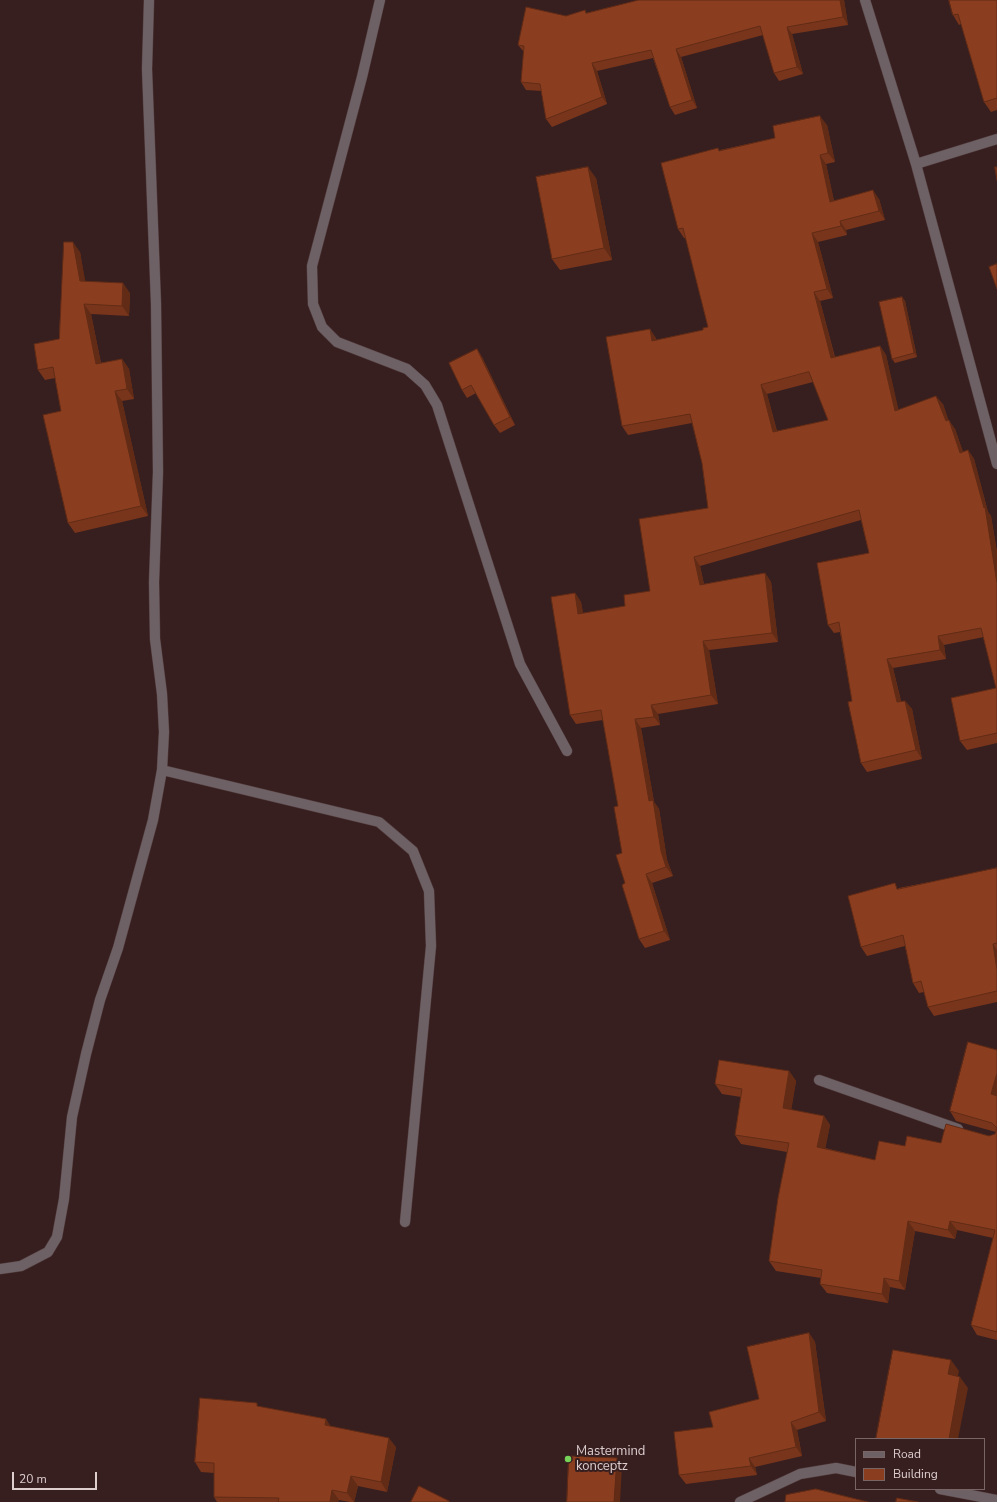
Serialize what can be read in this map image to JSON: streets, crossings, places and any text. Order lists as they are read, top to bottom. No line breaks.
{"places":["Mastermind konceptz"],"legend":["Road","Building"],"scale_bar":"20 m"}
